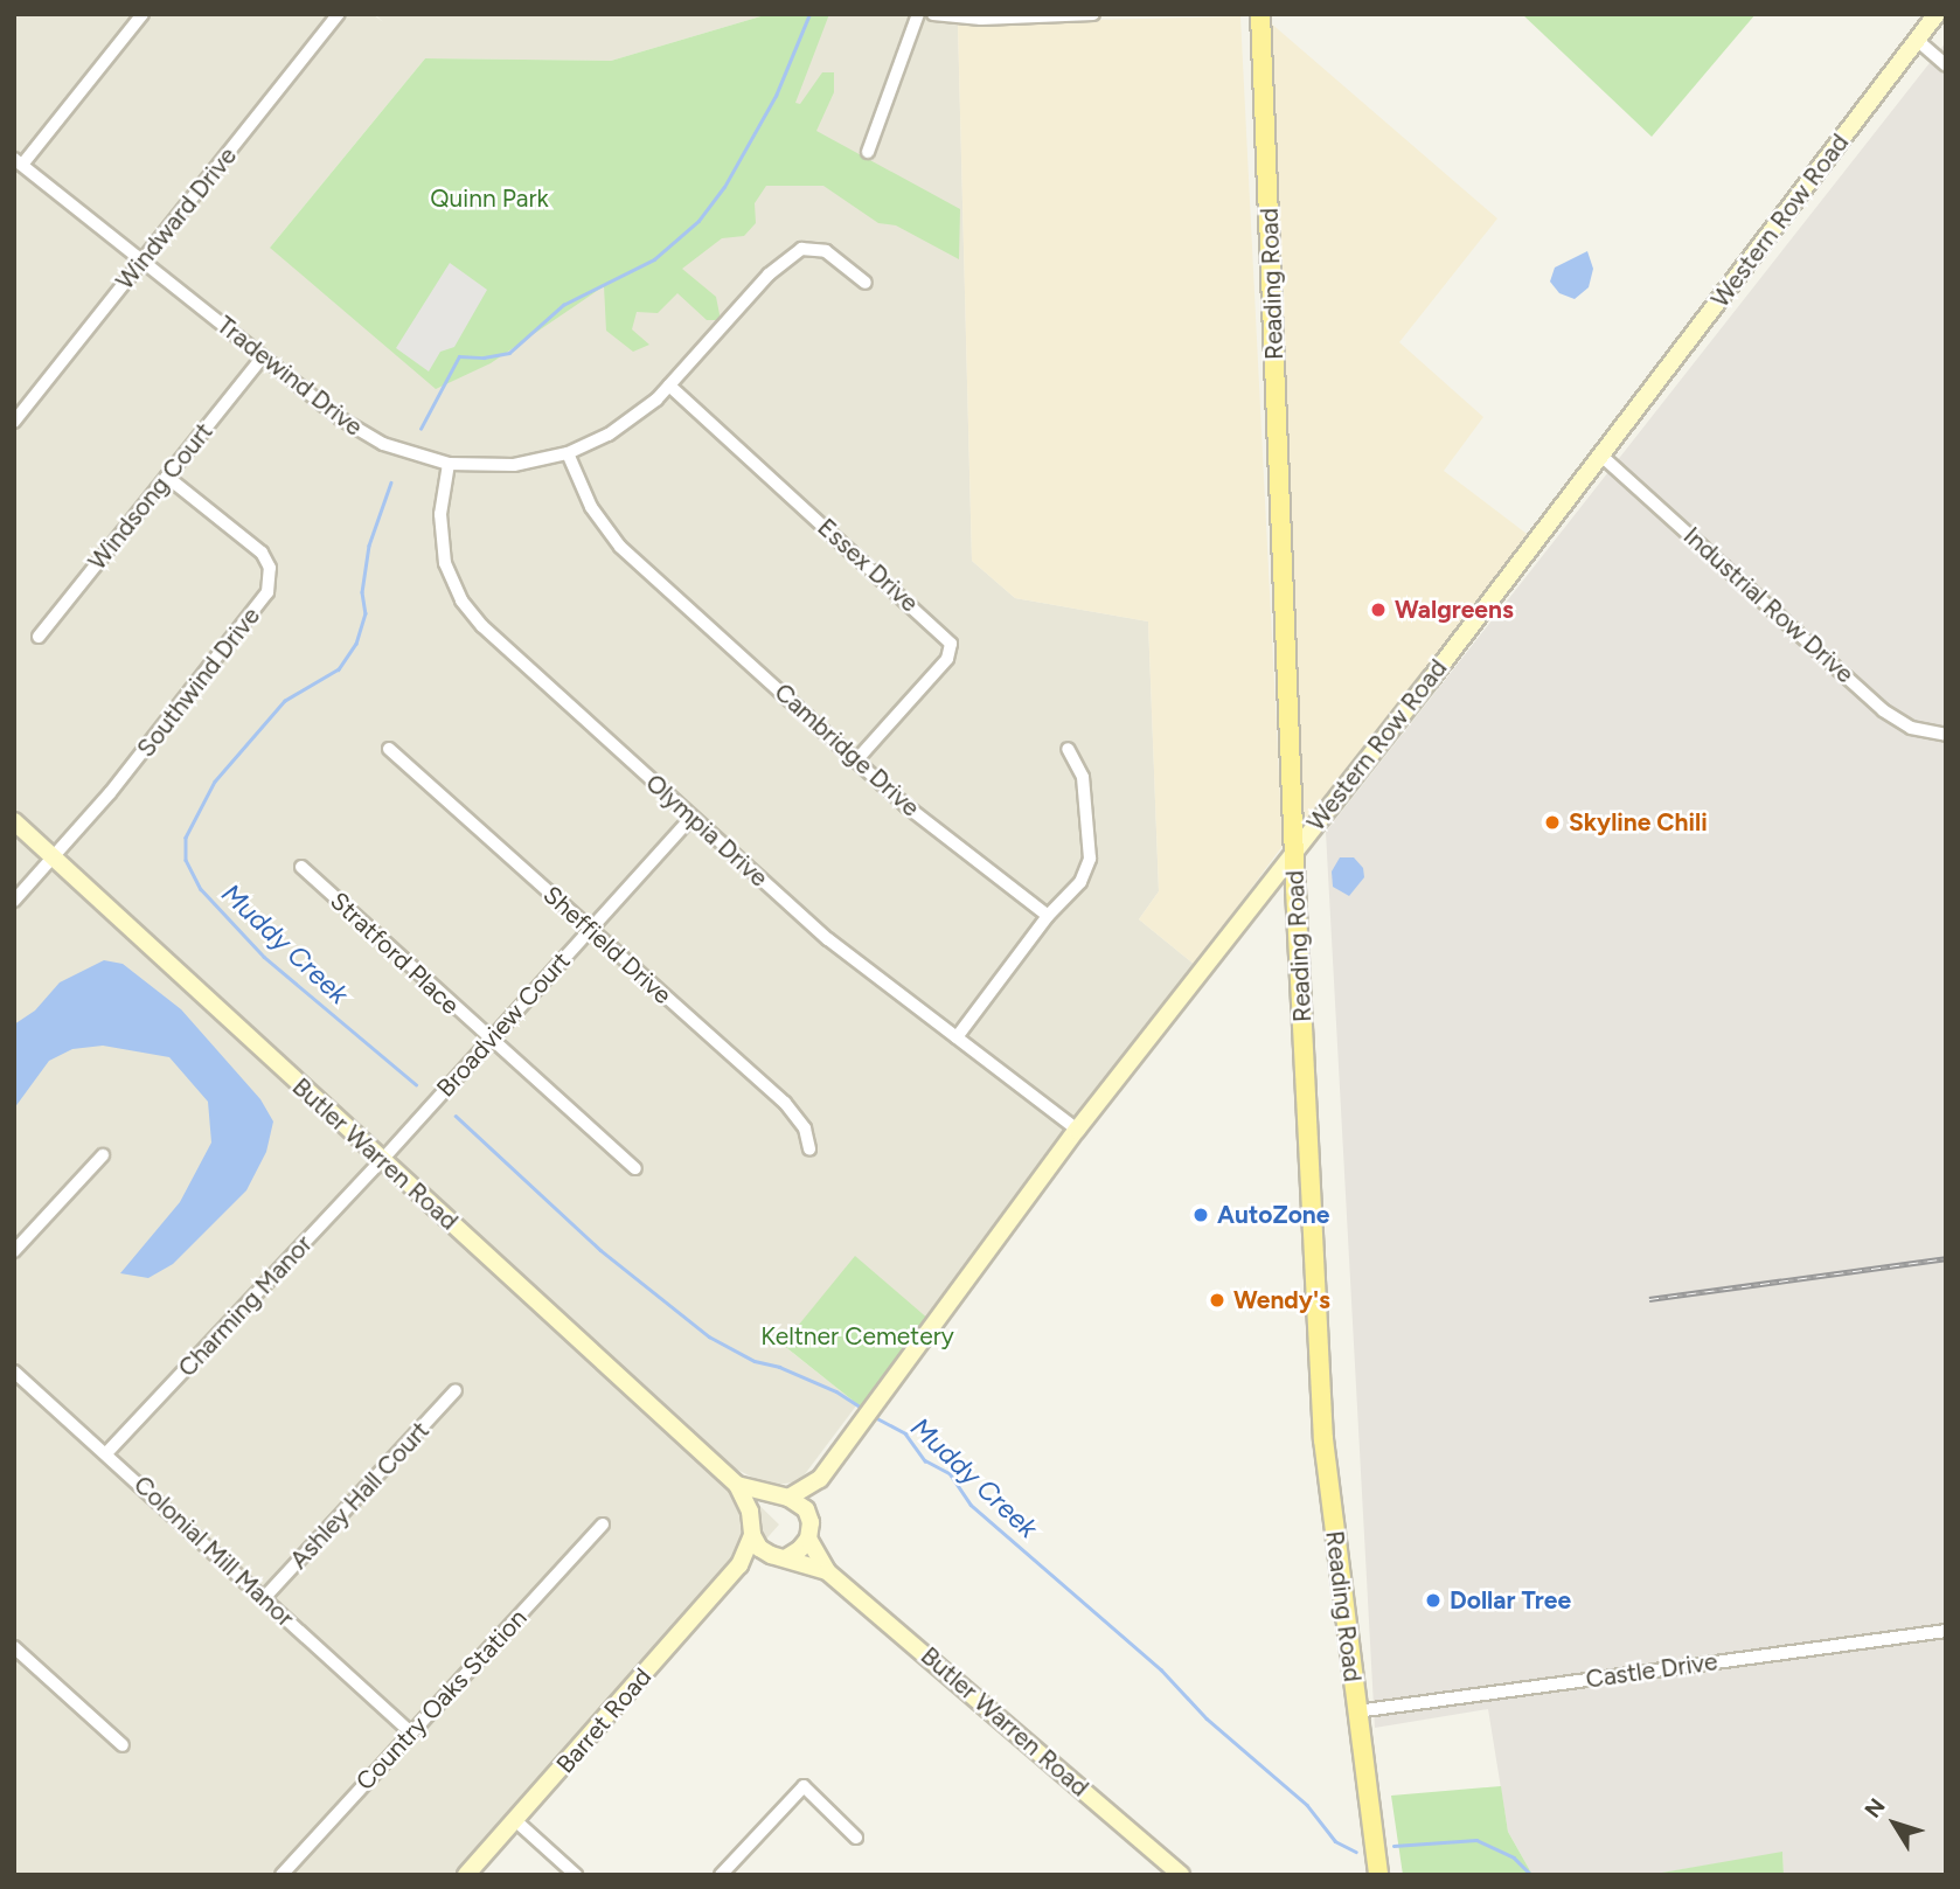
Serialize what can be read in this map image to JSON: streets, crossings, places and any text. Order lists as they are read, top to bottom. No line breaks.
{"streets":{"main road":["Reading Road"],"street":["Windward Drive","Western Row Road","Tradewind Drive","Windsong Court","Essex Drive","Industrial Row Drive","Southwind Drive","Cambridge Drive","Olympia Drive","Sheffield Drive","Stratford Place","Broadview Court","Butler Warren Road","Charming Manor","Ashley Hall Court","Colonial Mill Manor","Castle Drive","Country Oaks Station","Barret Road"]},"crossings":[["Windward Drive","Tradewind Drive"],["Western Row Road","Reading Road"],["Western Row Road","Industrial Row Drive"],["Western Row Road","Olympia Drive"],["Western Row Road","Butler Warren Road"],["Western Row Road","Barret Road"],["Reading Road","Castle Drive"],["Tradewind Drive","Windsong Court"],["Tradewind Drive","Essex Drive"],["Tradewind Drive","Cambridge Drive"],["Tradewind Drive","Olympia Drive"],["Windsong Court","Southwind Drive"],["Essex Drive","Cambridge Drive"],["Southwind Drive","Butler Warren Road"],["Olympia Drive","Broadview Court"],["Sheffield Drive","Broadview Court"],["Stratford Place","Broadview Court"],["Broadview Court","Butler Warren Road"],["Broadview Court","Charming Manor"],["Butler Warren Road","Charming Manor"],["Butler Warren Road","Barret Road"],["Charming Manor","Colonial Mill Manor"],["Ashley Hall Court","Colonial Mill Manor"],["Colonial Mill Manor","Country Oaks Station"]],"water":["Muddy Creek"],"parks":["Quinn Park","Keltner Cemetery"],"places":["Walgreens","Skyline Chili","AutoZone","Wendy's","Dollar Tree"],"north":"top left"}
